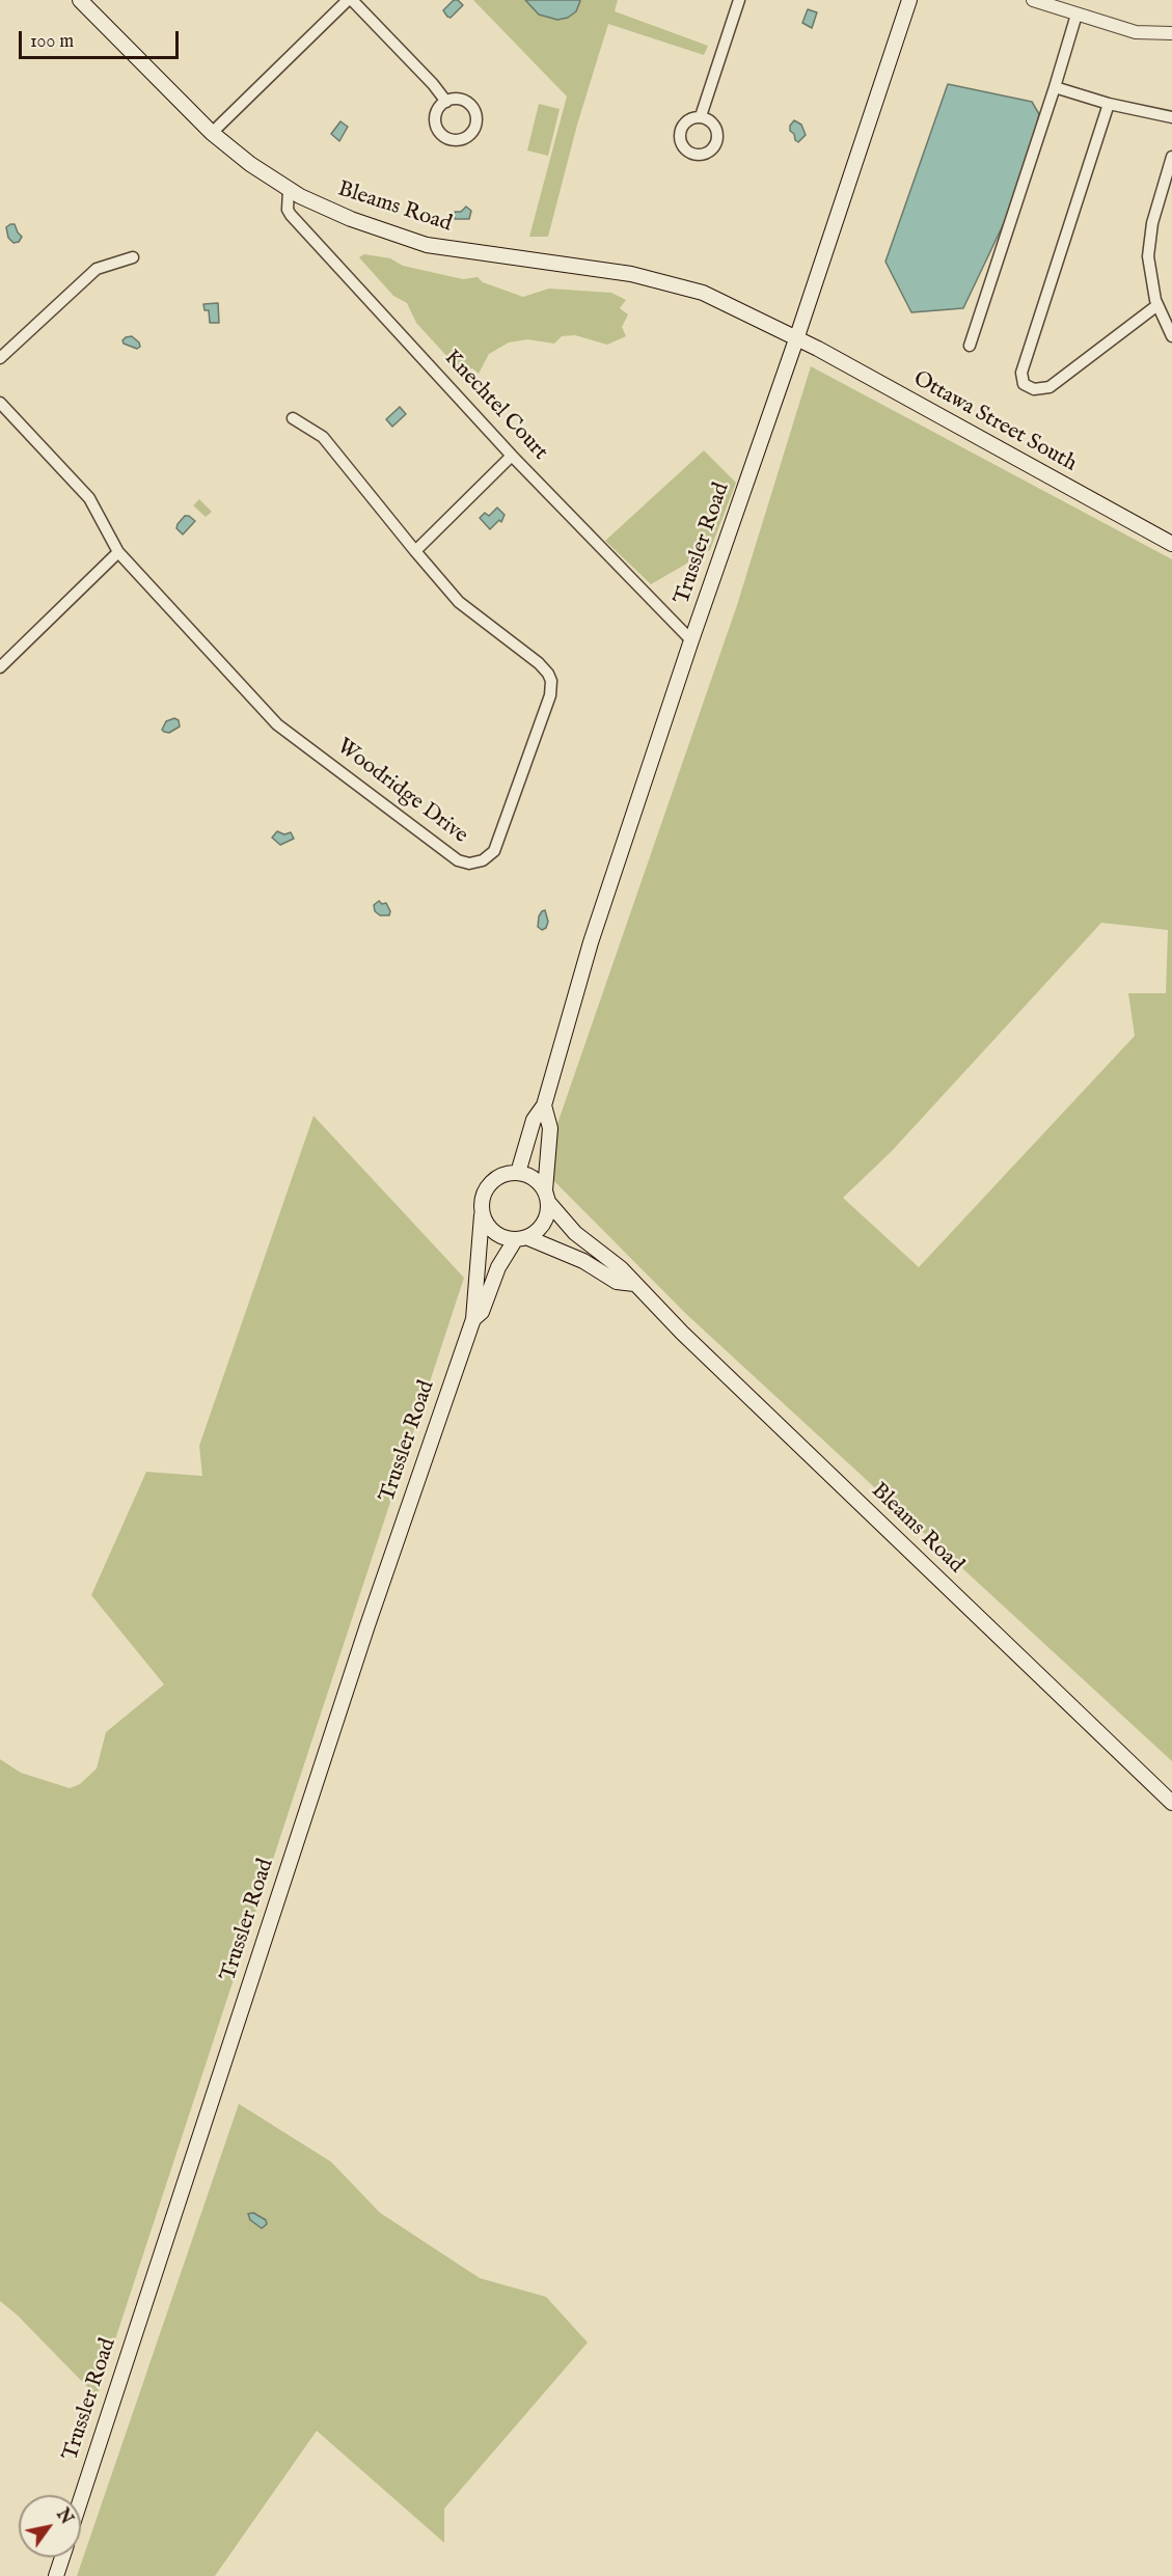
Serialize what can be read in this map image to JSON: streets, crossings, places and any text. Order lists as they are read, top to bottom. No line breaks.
{"streets":{"main road":["Bleams Road","Ottawa Street South","Trussler Road"],"street":["Knechtel Court","Woodridge Drive"]},"crossings":[["Bleams Road","Knechtel Court"],["Bleams Road","Ottawa Street South"],["Bleams Road","Trussler Road"],["Knechtel Court","Trussler Road"],["Ottawa Street South","Trussler Road"]],"scale_bar":"100 m","north":"top right"}
